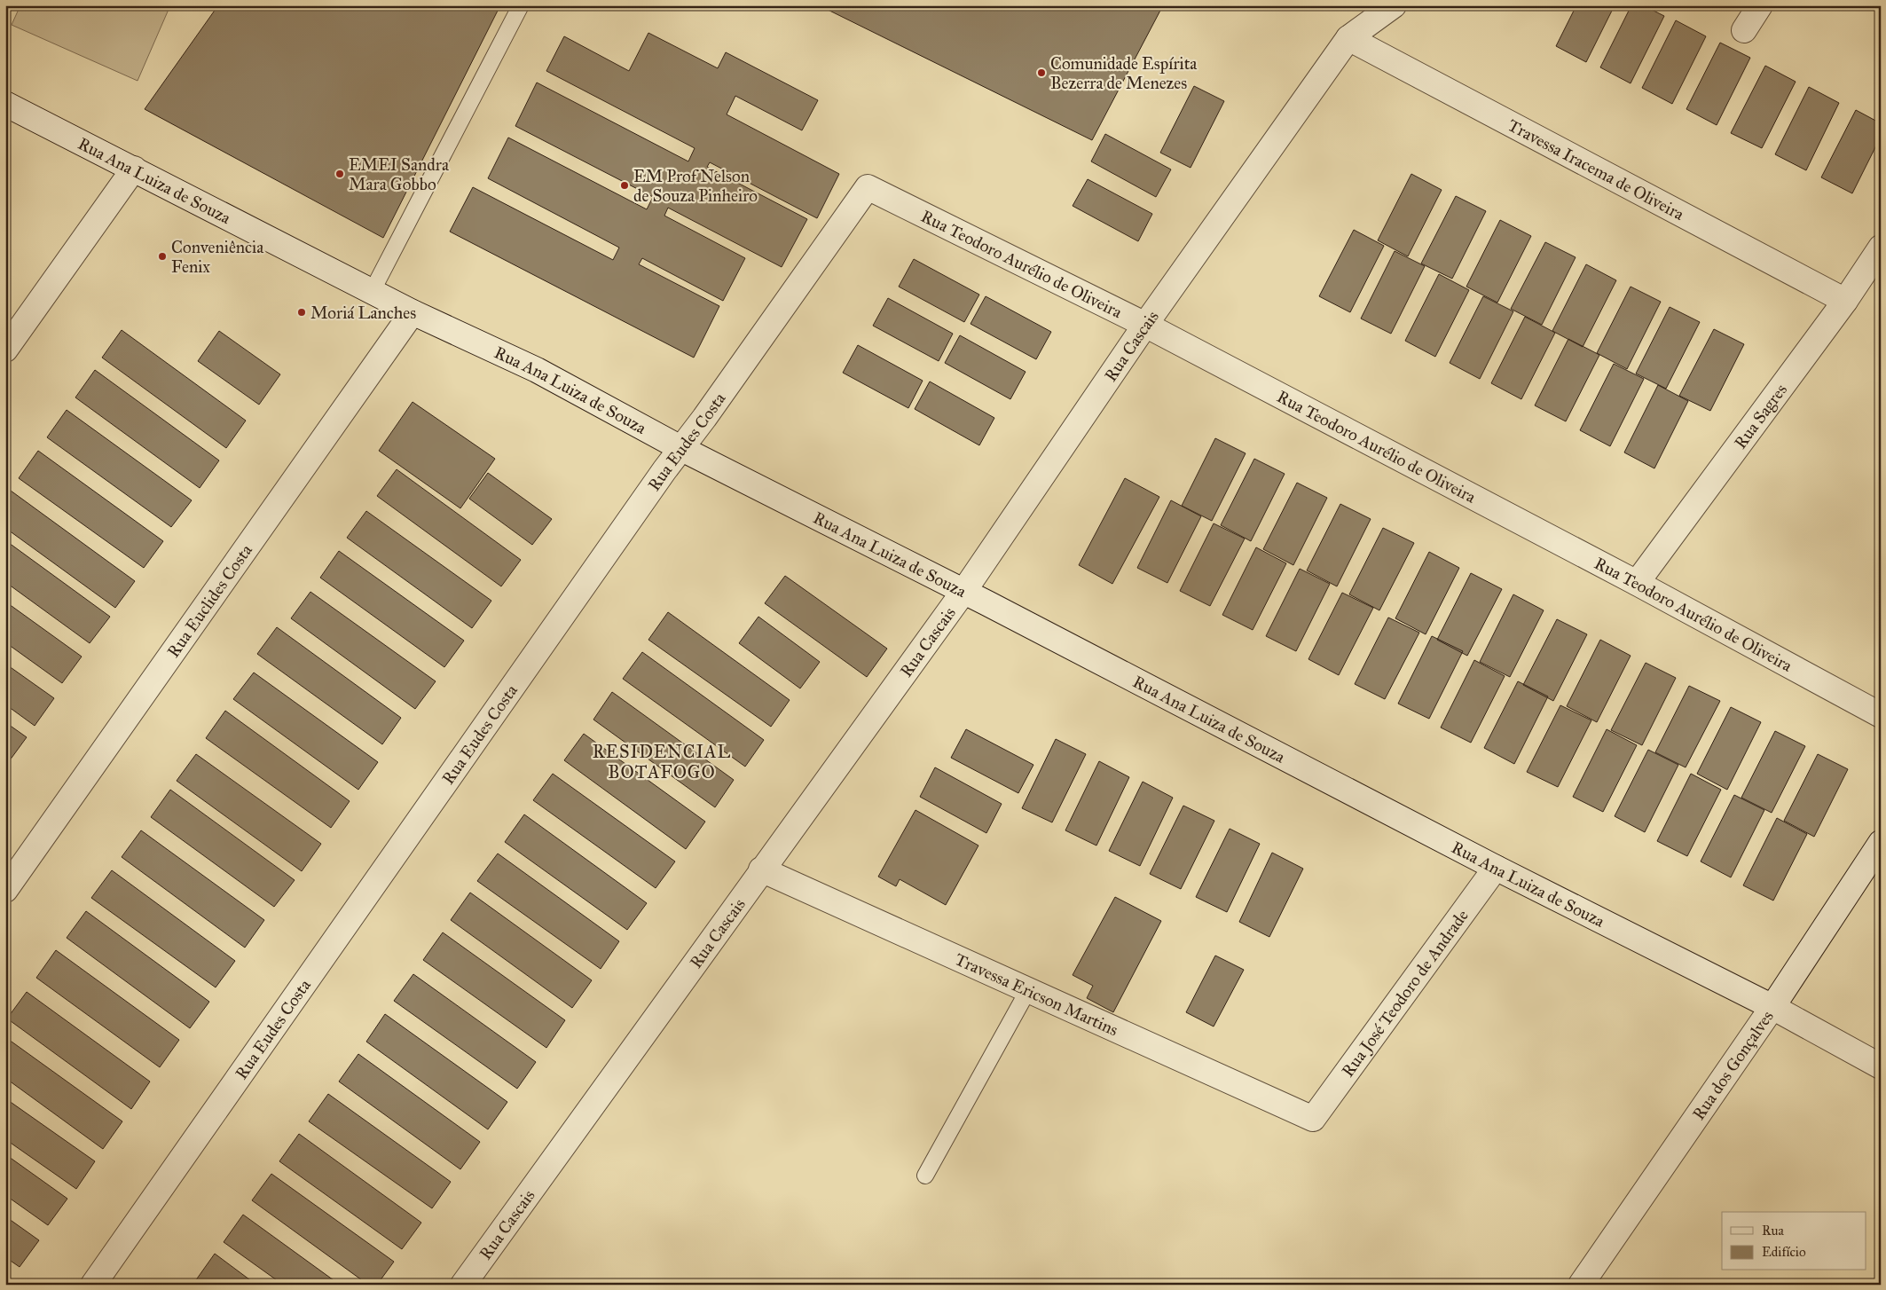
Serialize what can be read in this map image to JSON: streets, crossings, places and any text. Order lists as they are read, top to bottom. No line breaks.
{"streets":{"street":["Travessa Iracema de Oliveira","Rua Ana Luiza de Souza","Rua Teodoro Aurélio de Oliveira","Rua Cascais","Rua Sagres","Rua Eudes Costa","Rua Euclides Costa","Rua José Teodoro de Andrade","Travessa Ericson Martins","Rua dos Gonçalves"]},"crossings":[["Travessa Iracema de Oliveira","Rua Cascais"],["Travessa Iracema de Oliveira","Rua Sagres"],["Rua Ana Luiza de Souza","Rua Cascais"],["Rua Ana Luiza de Souza","Rua Eudes Costa"],["Rua Ana Luiza de Souza","Rua Euclides Costa"],["Rua Ana Luiza de Souza","Rua José Teodoro de Andrade"],["Rua Ana Luiza de Souza","Rua dos Gonçalves"],["Rua Teodoro Aurélio de Oliveira","Rua Cascais"],["Rua Teodoro Aurélio de Oliveira","Rua Sagres"],["Rua Teodoro Aurélio de Oliveira","Rua Eudes Costa"],["Rua Cascais","Travessa Ericson Martins"],["Rua José Teodoro de Andrade","Travessa Ericson Martins"]],"districts":["RESIDENCIAL BOTAFOGO"],"places":["Comunidade Espírita Bezerra de Menezes","EMEI Sandra Mara Gobbo","EM Prof Nelson de Souza Pinheiro","Conveniência Fenix","Moriá Lanches"],"legend":["Rua","Edifício"]}
